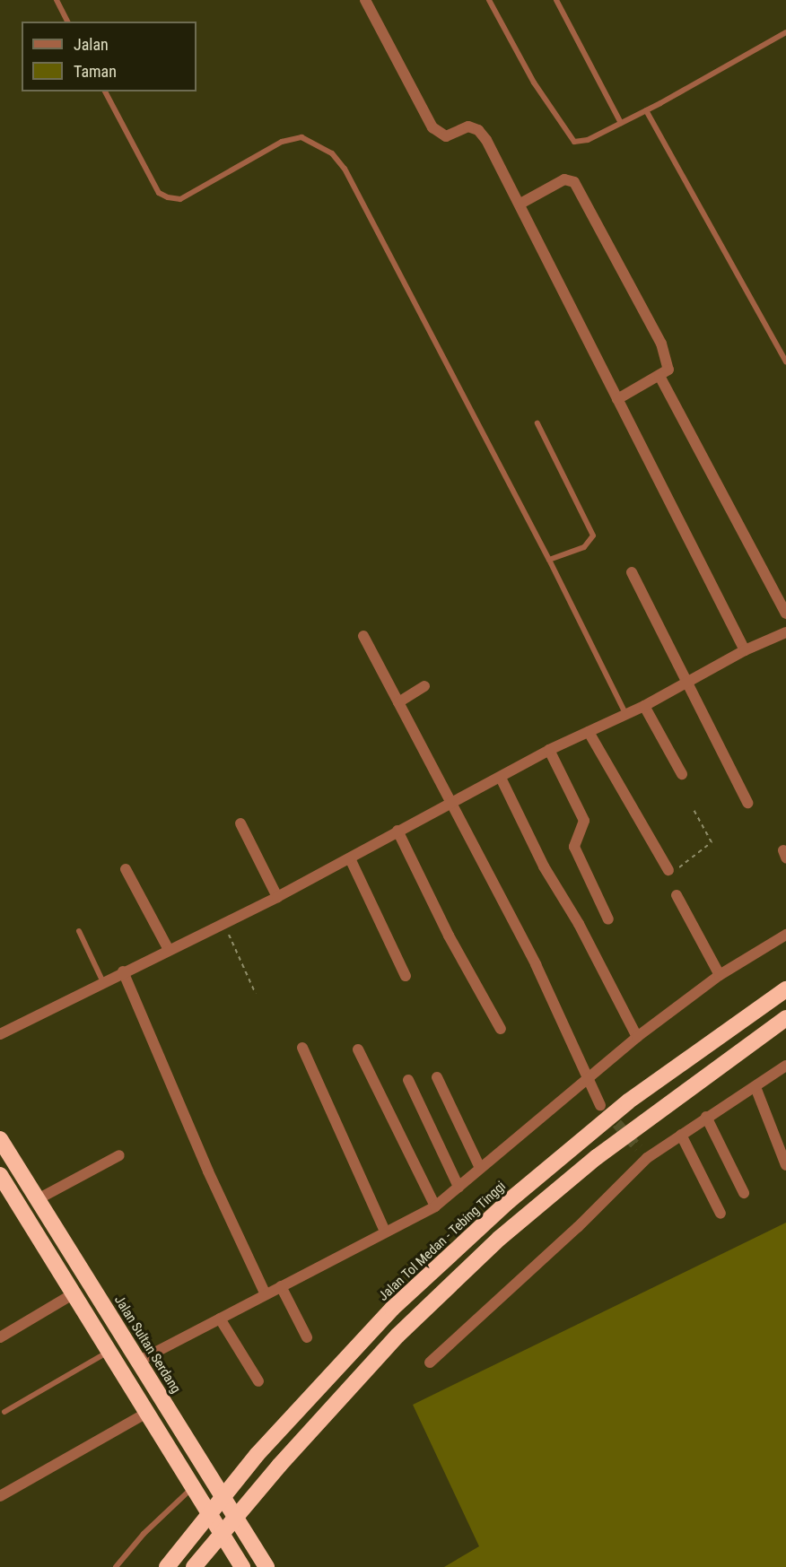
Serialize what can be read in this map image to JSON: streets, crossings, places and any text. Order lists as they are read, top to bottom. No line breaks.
{"streets":{"highway":["Jalan Tol Medan - Tebing Tinggi","Jalan Sultan Serdang"]},"legend":["Jalan","Taman"]}
